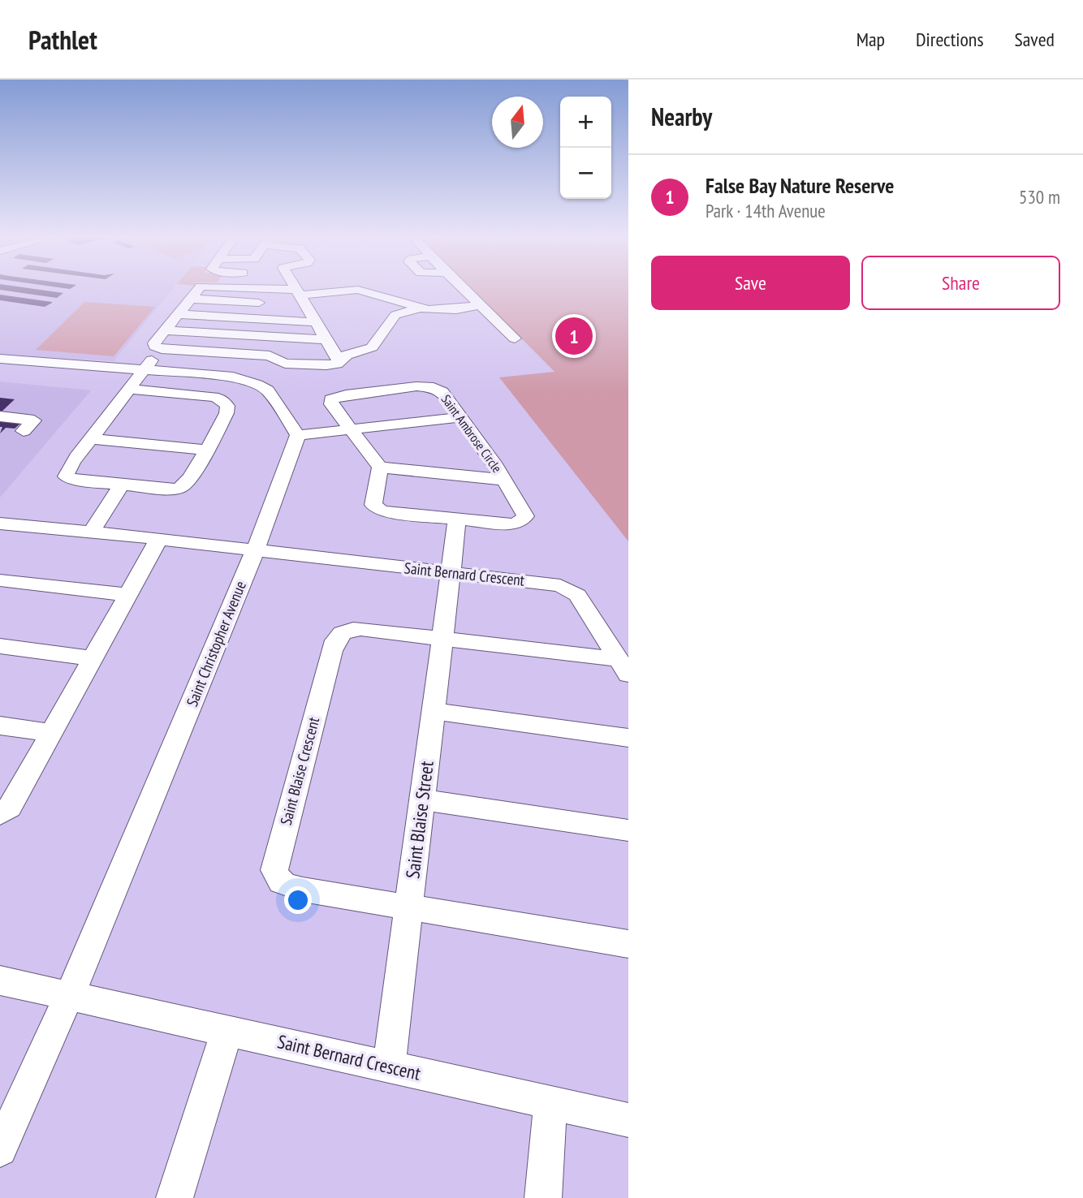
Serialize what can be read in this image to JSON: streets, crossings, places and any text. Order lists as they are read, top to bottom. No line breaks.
{"streets":{"street":["Saint Ambrose Circle","Saint Bernard Crescent","Saint Christopher Avenue","Saint Blaise Crescent","Saint Blaise Street"]},"crossings":[["Saint Bernard Crescent","Saint Christopher Avenue"],["Saint Bernard Crescent","Saint Blaise Street"],["Saint Blaise Crescent","Saint Blaise Street"]],"north":"top","page":{"header":"Pathlet","nav":["Map","Directions","Saved"],"heading":"Nearby","map_buttons":["+","−"],"list":[{"mark":"1","name":"False Bay Nature Reserve","note":"Park · 14th Avenue","value":"530 m"}],"buttons":["Save","Share"],"pins":"1"}}
